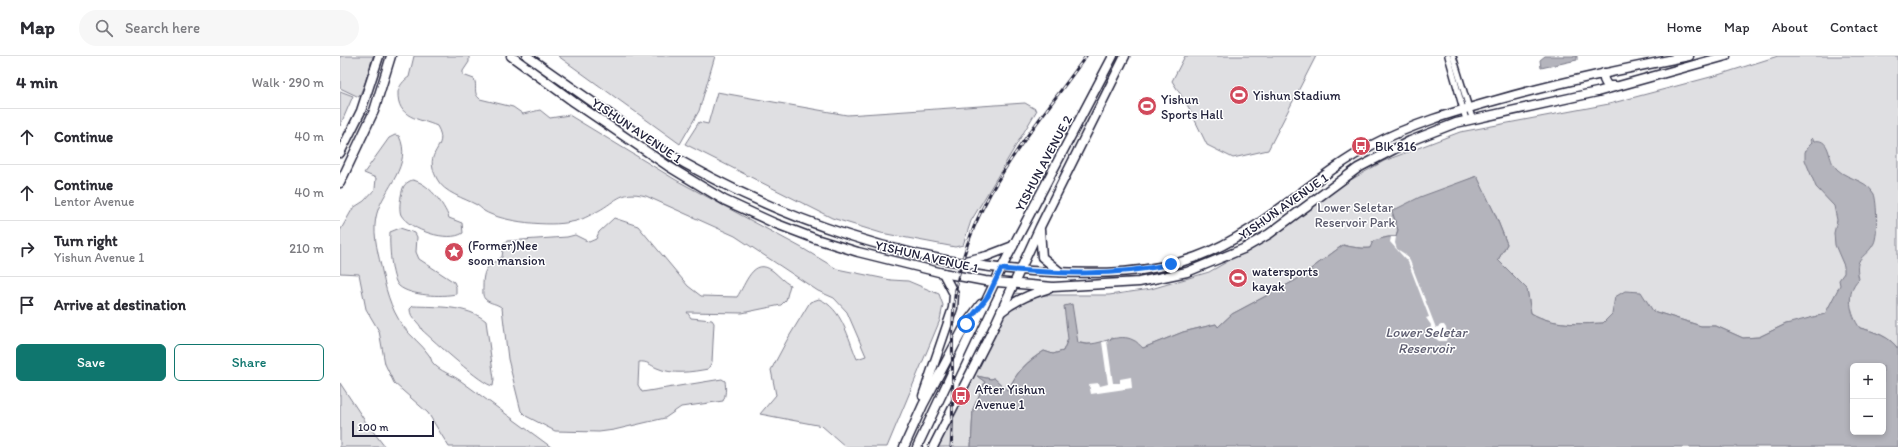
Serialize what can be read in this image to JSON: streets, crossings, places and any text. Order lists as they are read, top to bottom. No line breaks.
{"streets":{"main road":["YISHUN AVENUE 1","YISHUN AVENUE 2"]},"crossings":[["YISHUN AVENUE 1","YISHUN AVENUE 2"]],"water":["Lower Seletar Reservoir"],"parks":["Lower Seletar Reservoir Park"],"places":{"sports":["Yishun Stadium","Yishun Sports Hall","watersports kayak"],"bus stop":["Blk 816","After Yishun Avenue 1"],"place":["(Former)Nee soon mansion"]},"scale_bar":"100 m","page":{"header":"Map","search":"Search here","nav":["Home","Map","About","Contact"],"heading":["4 min","Walk · 290 m"],"list":[["Continue","40 m"],["Continue","Lentor Avenue","40 m"],["Turn right","Yishun Avenue 1","210 m"],"Arrive at destination"],"buttons":["Save","Share"],"map_buttons":["+","−"],"scale":"100 m"}}
